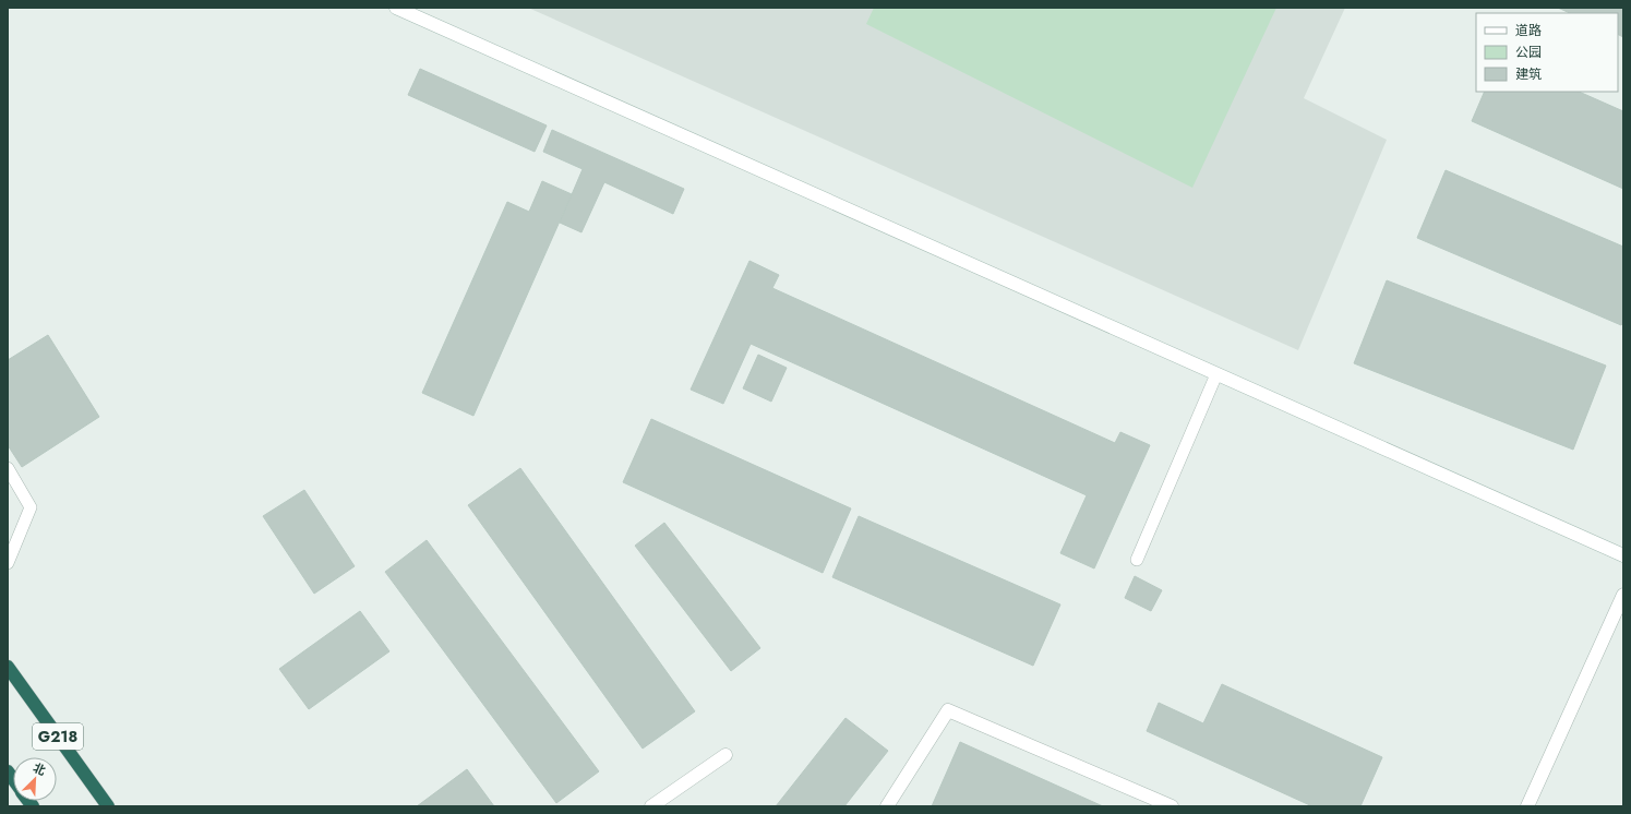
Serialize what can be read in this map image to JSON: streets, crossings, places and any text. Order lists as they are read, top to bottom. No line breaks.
{"streets":{"highway":["G218"]},"legend":["道路","公园","建筑"],"north":"top right"}
